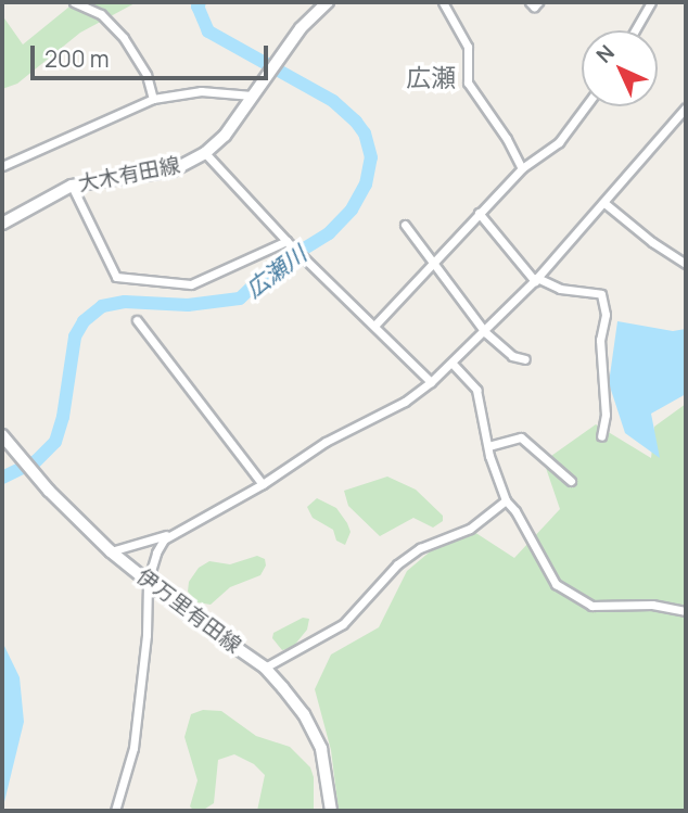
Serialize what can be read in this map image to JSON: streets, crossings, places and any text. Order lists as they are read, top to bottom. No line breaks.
{"streets":{"main road":["大木有田線","伊万里有田線"]},"districts":["広瀬"],"water":["広瀬川"],"scale_bar":"200 m","north":"top left"}
